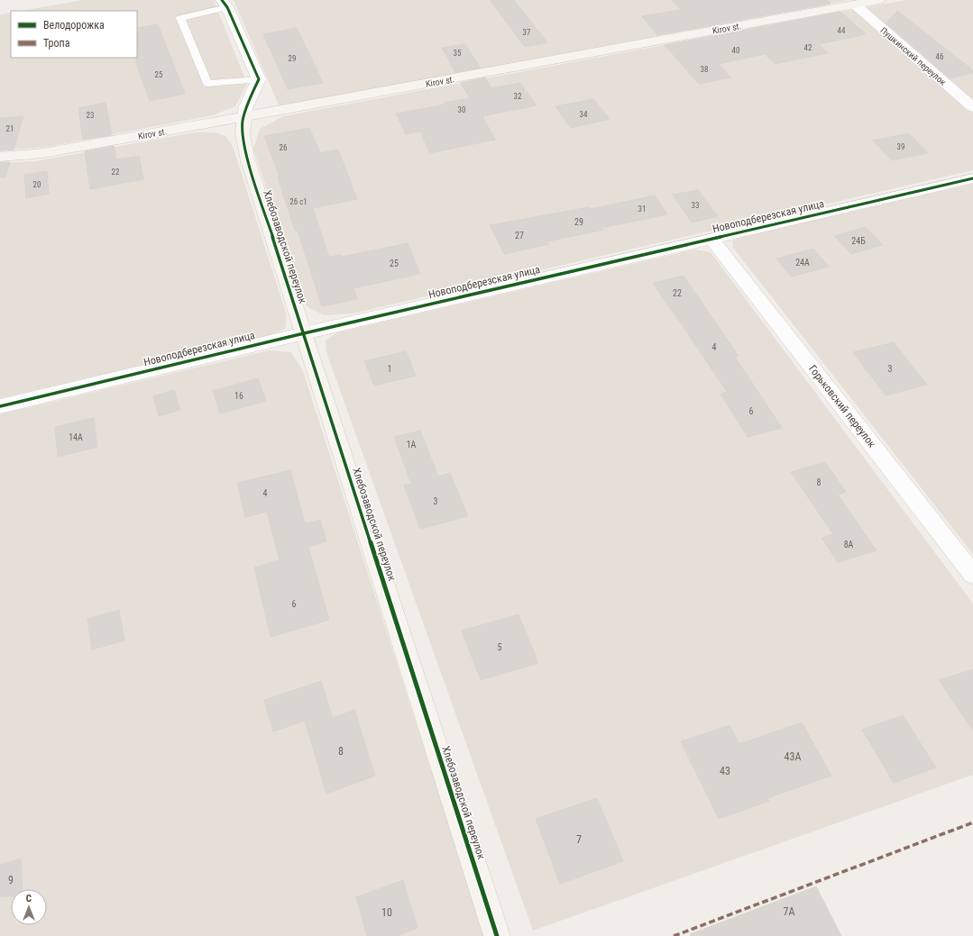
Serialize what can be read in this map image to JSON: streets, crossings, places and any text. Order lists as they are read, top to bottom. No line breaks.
{"streets":{"main road":["Kirov st.","Хлебозаводской переулок"],"street":["Пушкинский переулок","Новоподберезская улица","Горьковский переулок"]},"crossings":[["Kirov st.","Пушкинский переулок"],["Kirov st.","Хлебозаводской переулок"],["Новоподберезская улица","Хлебозаводской переулок"],["Новоподберезская улица","Горьковский переулок"]],"house_numbers":["44","37","42","40","35","46","29","38","25","32","30","34","23","21","39","26","22","20","26 с1","33","31","29","27","24Б","24А","25","22","4","1","3","16","6","14А","1А","8","4","3","8А","6","5","8","43А","43","7","9","7А","10"],"legend":["Велодорожка","Тропа"],"north":"top"}
